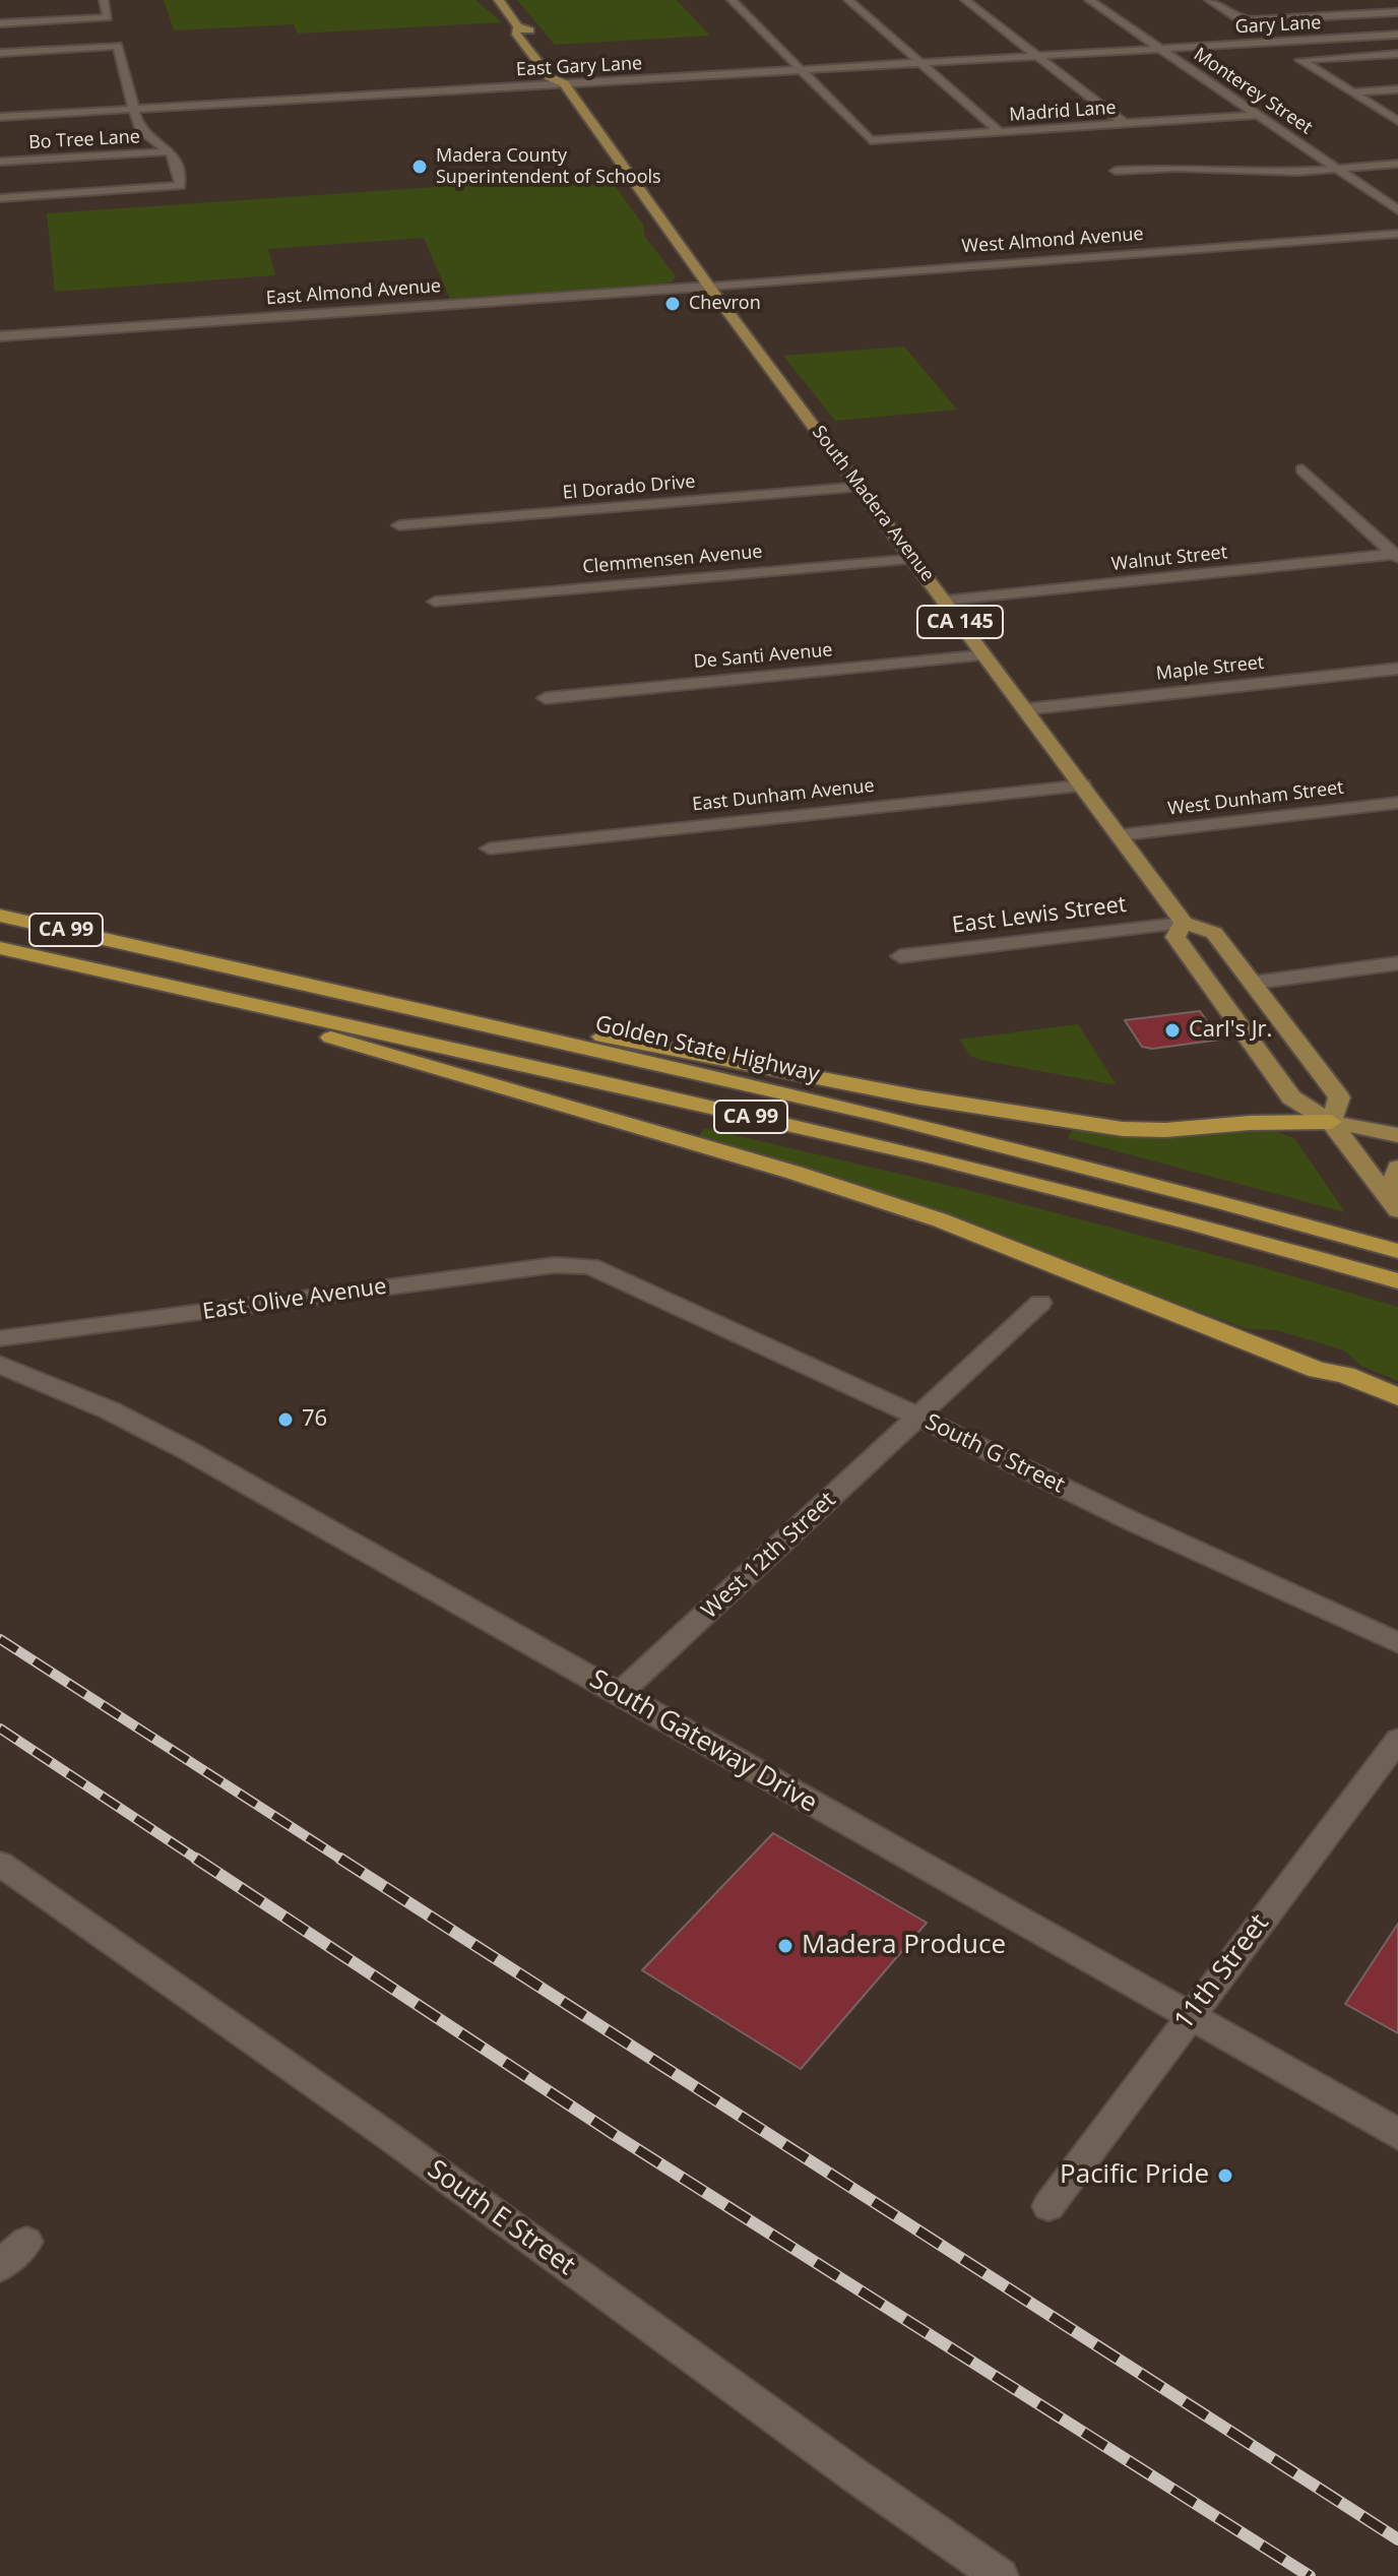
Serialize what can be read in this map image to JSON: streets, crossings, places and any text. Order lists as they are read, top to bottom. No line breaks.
{"streets":{"highway":["CA 99","Golden State Highway"],"main road":["East Almond Avenue","South Madera Avenue","CA 145","South Gateway Drive"],"street":["Gary Lane","East Gary Lane","Monterey Street","Madrid Lane","Bo Tree Lane","West Almond Avenue","El Dorado Drive","Walnut Street","Clemmensen Avenue","De Santi Avenue","Maple Street","East Dunham Avenue","West Dunham Street","East Lewis Street","East Olive Avenue","South G Street","West 12th Street","11th Street","South E Street"]},"crossings":[["Gary Lane","East Gary Lane"],["Gary Lane","Monterey Street"],["East Gary Lane","Monterey Street"],["East Gary Lane","Madrid Lane"],["East Gary Lane","South Madera Avenue"],["Monterey Street","Madrid Lane"],["West Almond Avenue","East Almond Avenue"],["West Almond Avenue","South Madera Avenue"],["East Almond Avenue","South Madera Avenue"],["El Dorado Drive","South Madera Avenue"],["South Madera Avenue","Walnut Street"],["South Madera Avenue","Clemmensen Avenue"],["South Madera Avenue","De Santi Avenue"],["South Madera Avenue","Maple Street"],["South Madera Avenue","East Dunham Avenue"],["South Madera Avenue","West Dunham Street"],["South Madera Avenue","East Lewis Street"],["East Olive Avenue","South G Street"],["South G Street","West 12th Street"],["West 12th Street","South Gateway Drive"],["South Gateway Drive","11th Street"]],"places":["Madera County Superintendent of Schools","Chevron","Carl's Jr.","76","Madera Produce","Pacific Pride"]}
